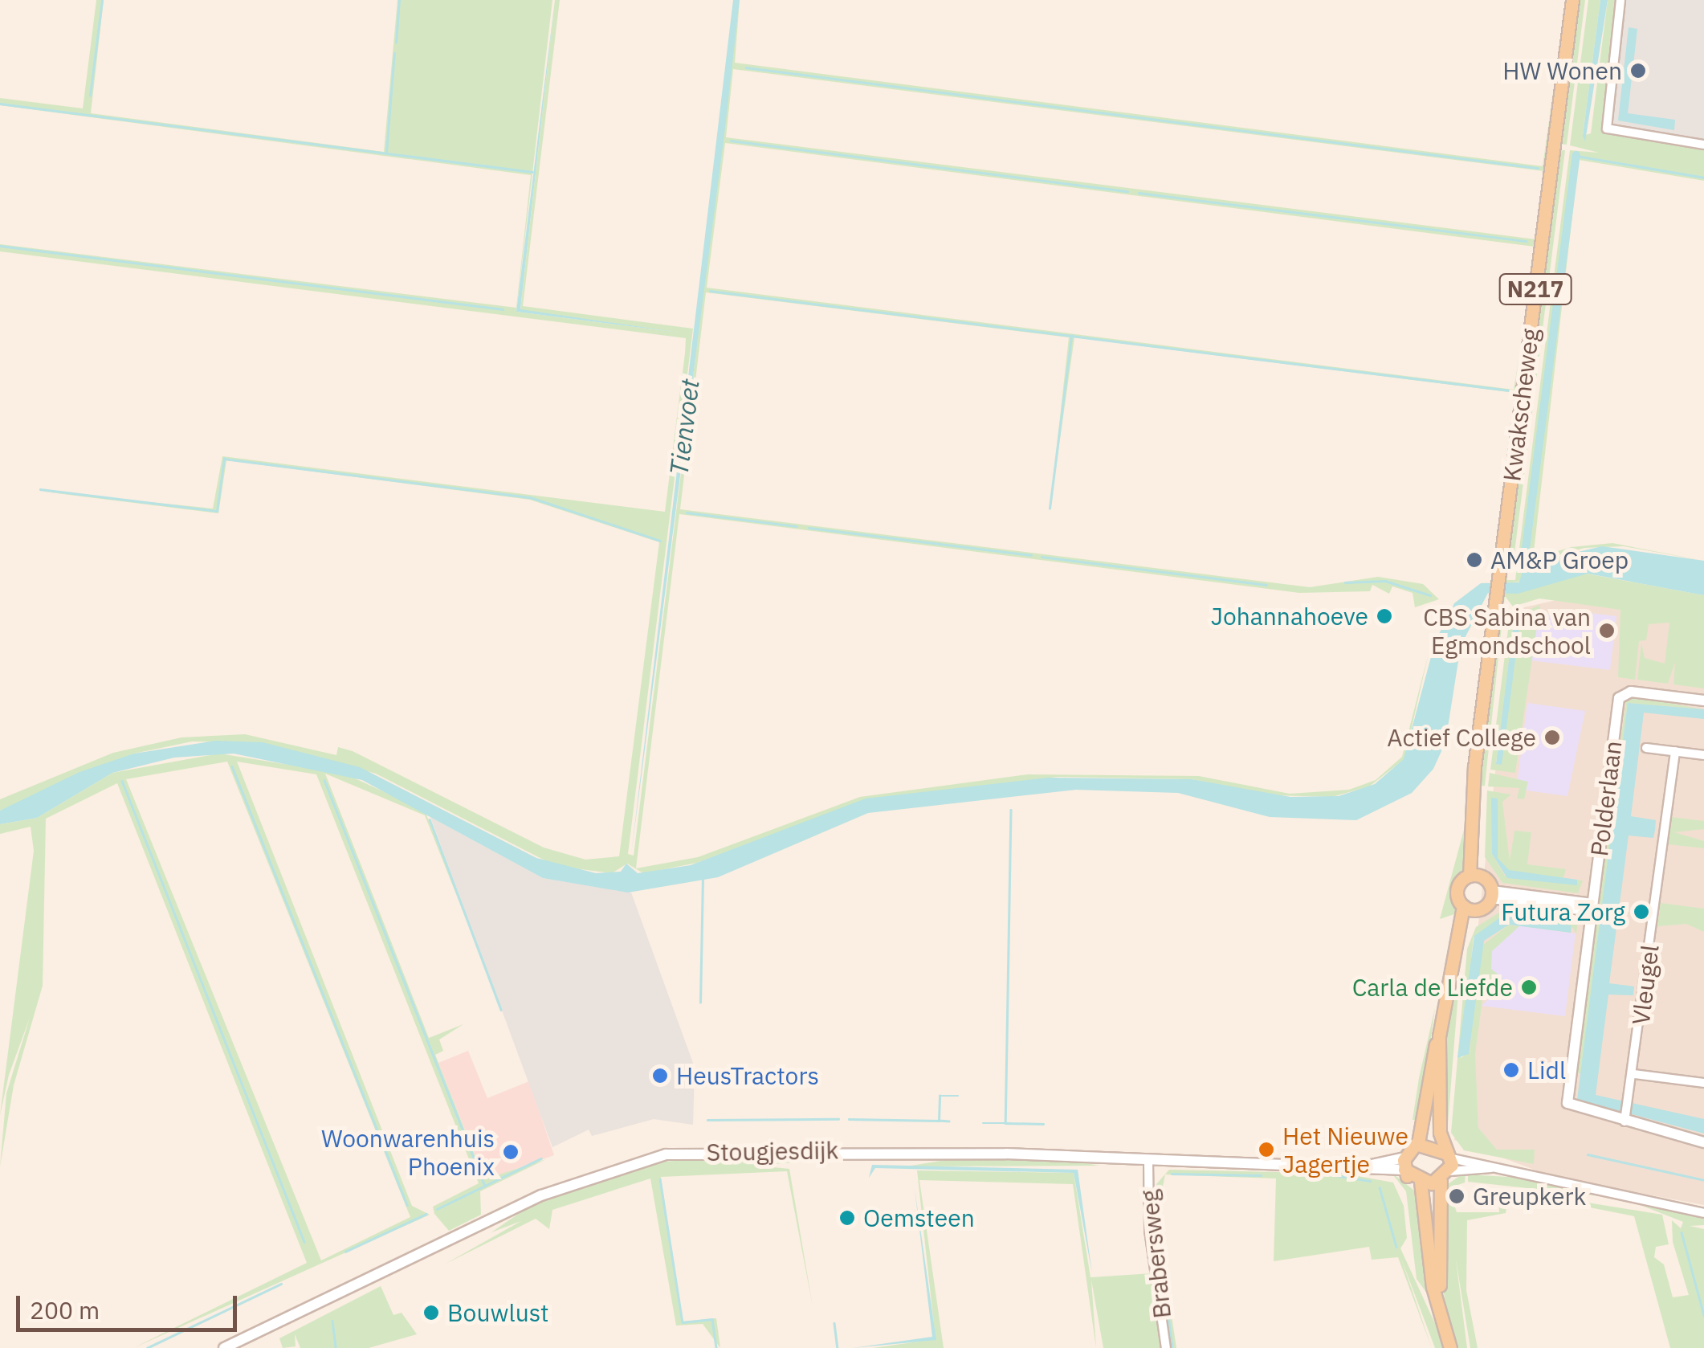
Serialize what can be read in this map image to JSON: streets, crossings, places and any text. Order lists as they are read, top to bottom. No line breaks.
{"streets":{"main road":["N217","Kwakscheweg"],"street":["Polderlaan","Vleugel","Stougjesdijk","Brabersweg"]},"crossings":[["N217","Kwakscheweg"],["N217","Stougjesdijk"],["Polderlaan","Vleugel"],["Stougjesdijk","Brabersweg"]],"water":["Tienvoet"],"places":["HW Wonen","AM&P Groep","Johannahoeve","CBS Sabina van Egmondschool","Actief College","Futura Zorg","Carla de Liefde","Lidl","HeusTractors","Het Nieuwe Jagertje","Woonwarenhuis Phoenix","Greupkerk","Oemsteen","Bouwlust"],"scale_bar":"200 m"}
